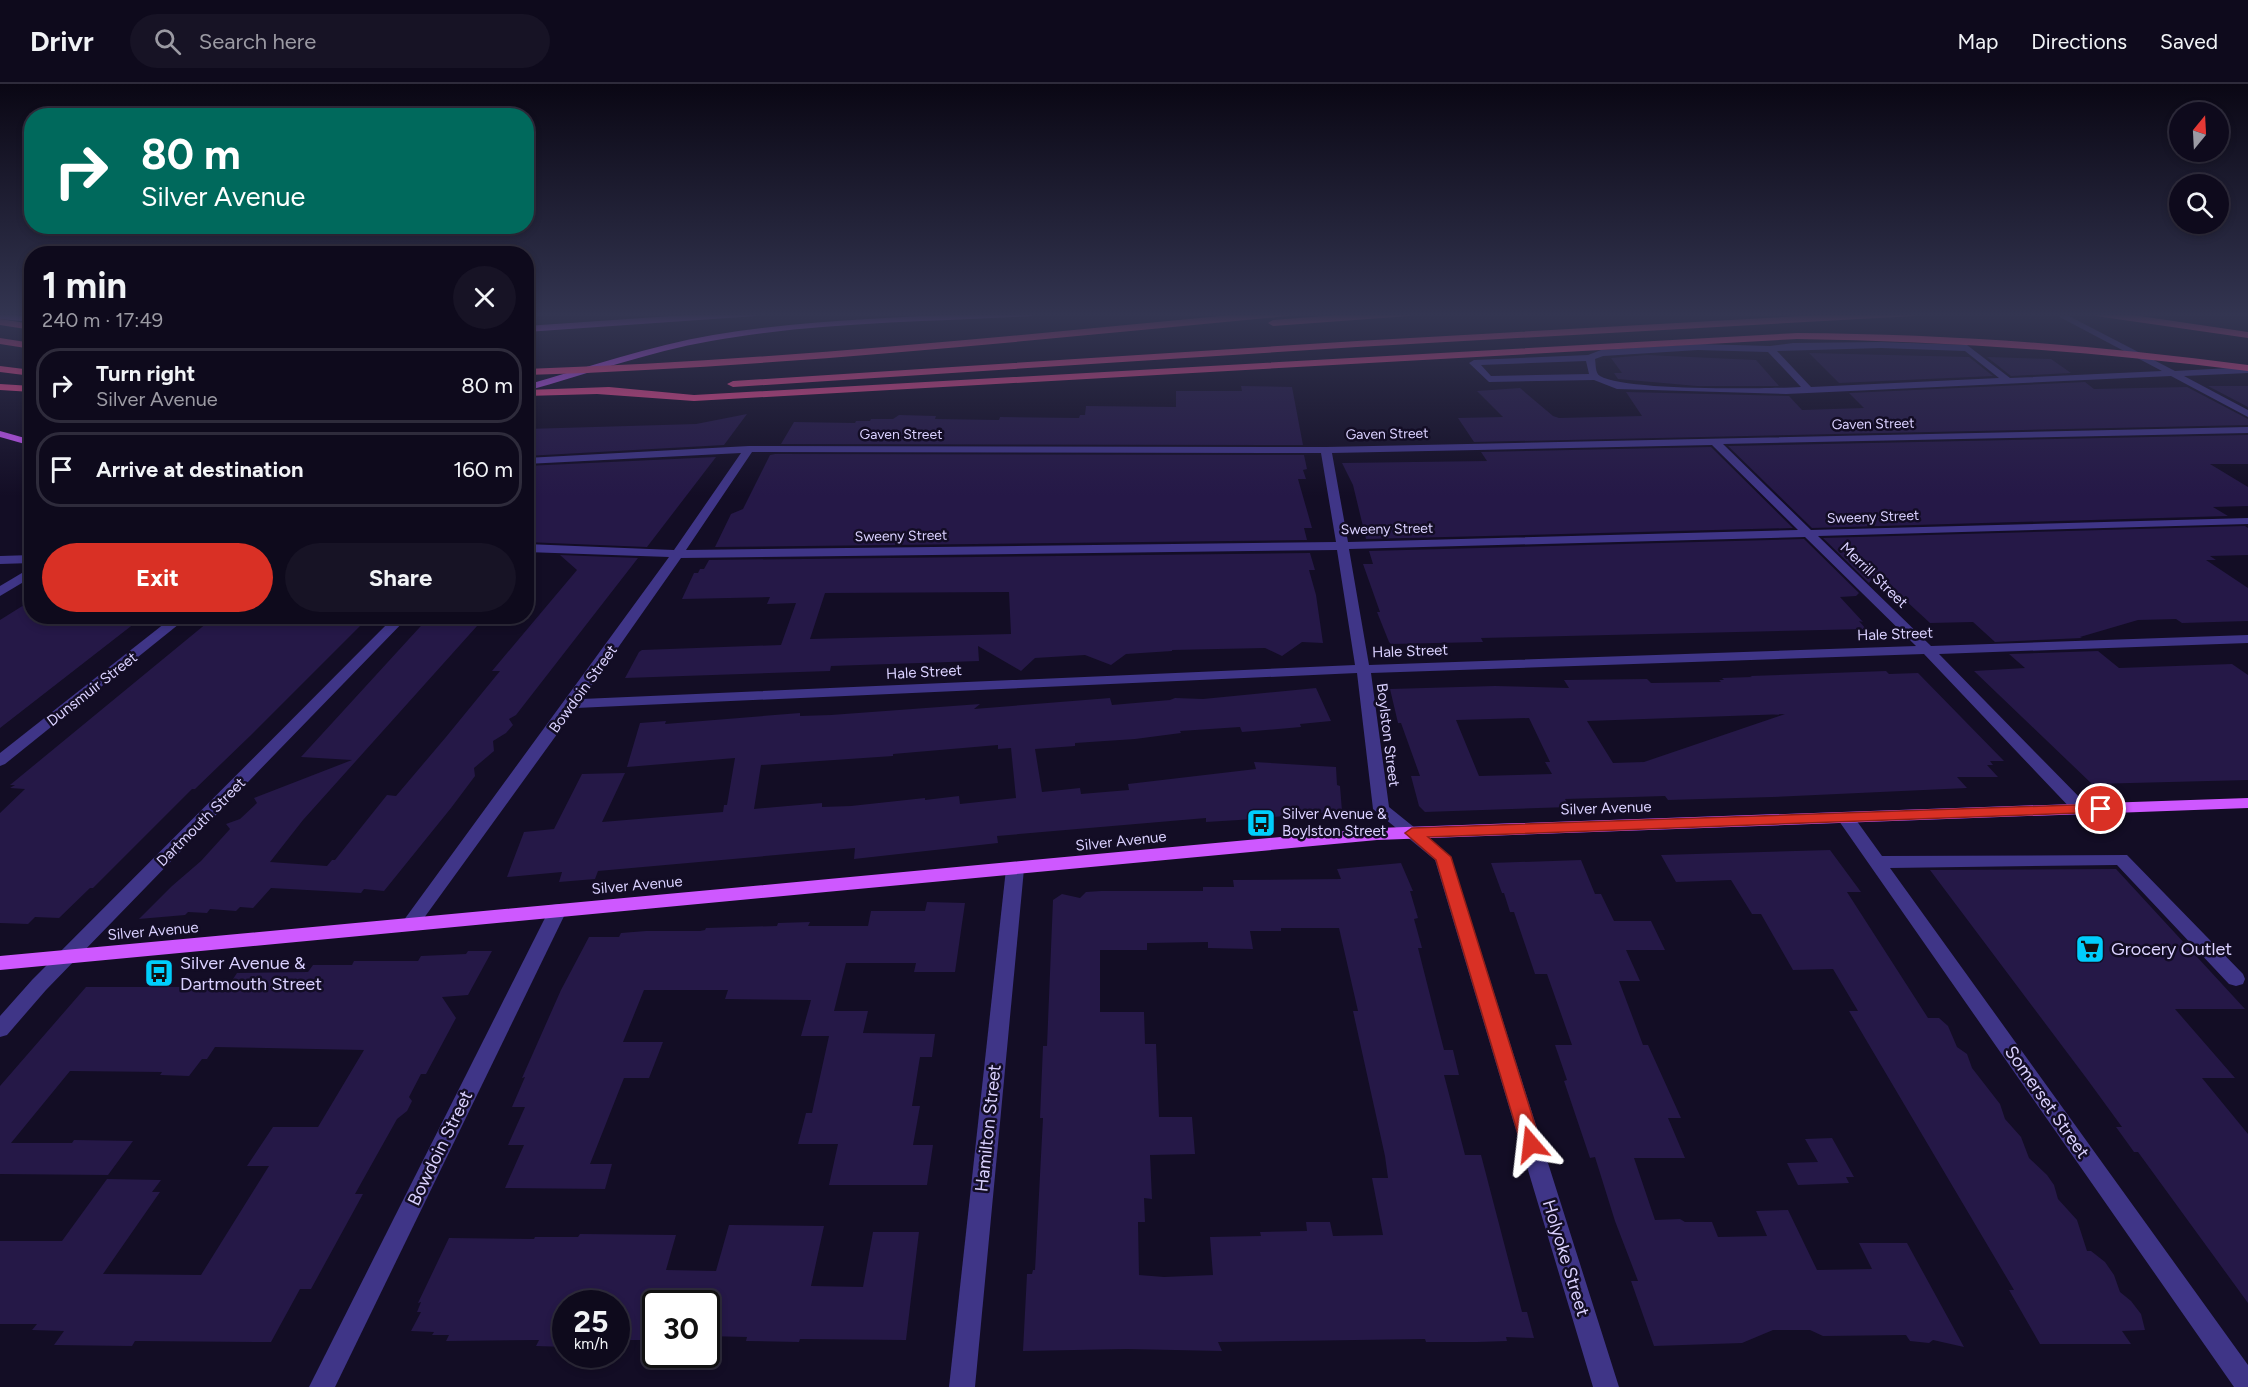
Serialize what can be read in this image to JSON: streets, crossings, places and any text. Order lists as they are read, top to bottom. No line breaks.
{"streets":{"main road":["Silver Avenue"],"street":["Gaven Street","Sweeny Street","Merrill Street","Hale Street","Dunsmuir Street","Bowdoin Street","Boylston Street","Dartmouth Street","Somerset Street","Hamilton Street","Holyoke Street"]},"crossings":[["Gaven Street","Merrill Street"],["Gaven Street","Bowdoin Street"],["Gaven Street","Boylston Street"],["Sweeny Street","Merrill Street"],["Sweeny Street","Bowdoin Street"],["Sweeny Street","Boylston Street"],["Merrill Street","Hale Street"],["Merrill Street","Silver Avenue"],["Hale Street","Bowdoin Street"],["Hale Street","Boylston Street"],["Bowdoin Street","Silver Avenue"],["Boylston Street","Silver Avenue"],["Boylston Street","Holyoke Street"],["Silver Avenue","Dartmouth Street"],["Silver Avenue","Somerset Street"],["Silver Avenue","Hamilton Street"],["Silver Avenue","Holyoke Street"]],"places":{"bus stop":["Silver Avenue & Boylston Street","Silver Avenue & Dartmouth Street"],"supermarket":["Grocery Outlet"]},"north":"top","page":{"header":"Drivr","search":"Search here","nav":["Map","Directions","Saved"],"turn":["80 m","Silver Avenue"],"heading":["1 min","240 m · 17:49"],"list":[{"name":"Turn right","note":"Silver Avenue","value":"80 m"},{"name":"Arrive at destination","value":"160 m"}],"buttons":["Exit","Share"],"speed":"25 km/h","limit":"30"}}
